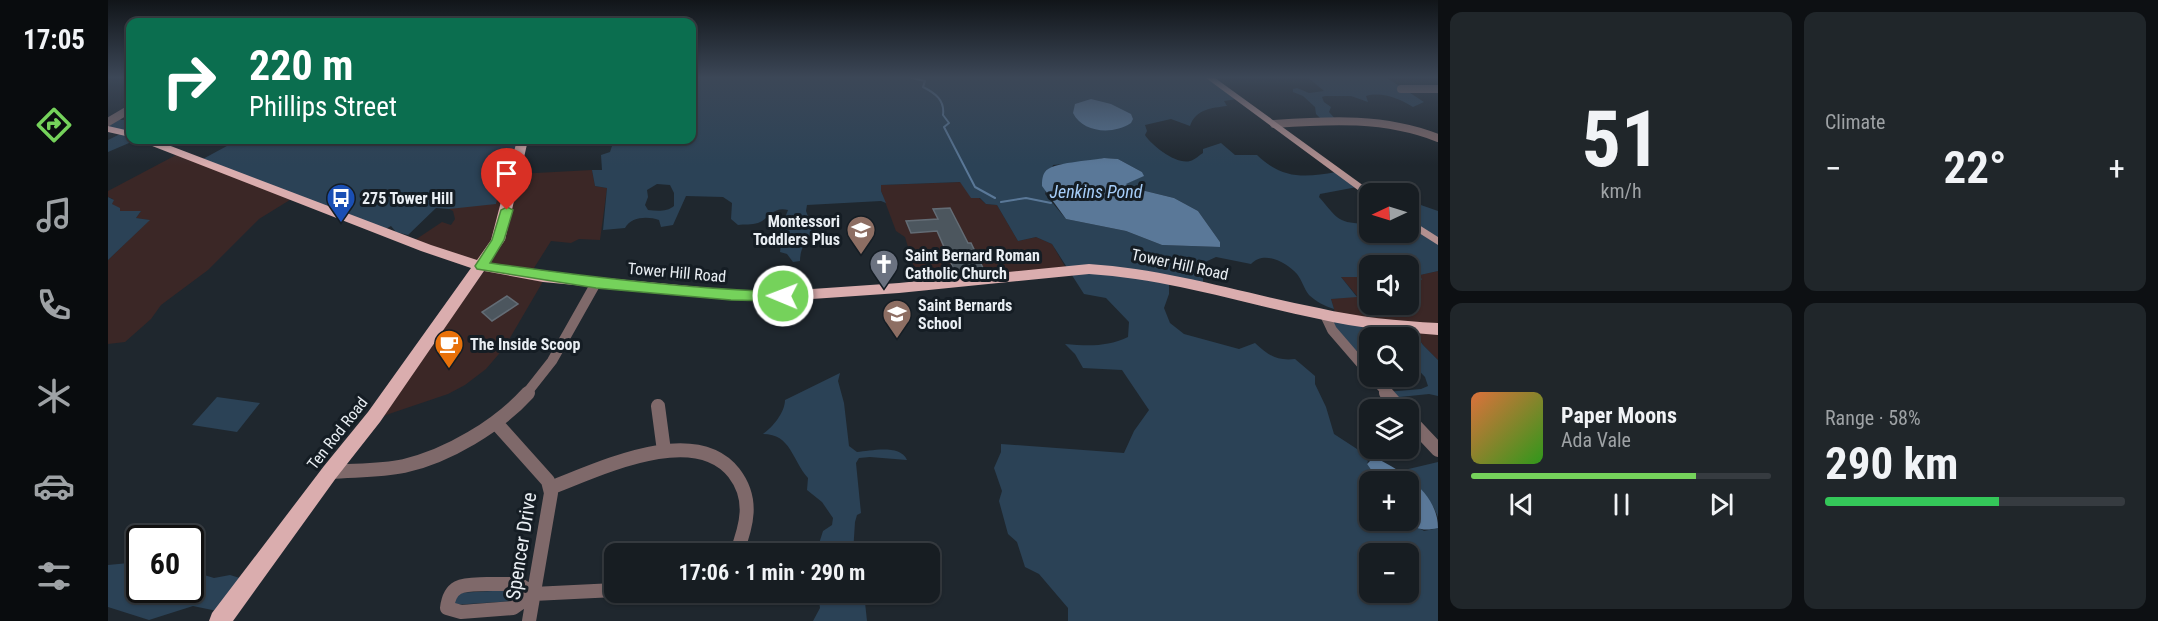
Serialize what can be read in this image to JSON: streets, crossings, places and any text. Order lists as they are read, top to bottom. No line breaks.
{"streets":{"main road":["Tower Hill Road","Ten Rod Road"],"street":["Spencer Drive"]},"crossings":[["Tower Hill Road","Ten Rod Road"]],"water":["Jenkins Pond"],"places":{"bus stop":["275 Tower Hill"],"school or university":["Montessori Toddlers Plus","Saint Bernards School"],"church":["Saint Bernard Roman Catholic Church"],"cafe":["The Inside Scoop"]},"north":"left","page":{"tabs":"17:05","tile":[["51","km/h"],"Climate",["Range · 58%","290 km"]],"turn":["220 m","Phillips Street"],"heat":["−","22°","+"],"map_buttons":["+","−"],"song":["Paper Moons","Ada Vale"],"limit":"60","trip":"17:06 · 1 min · 290 m"}}
